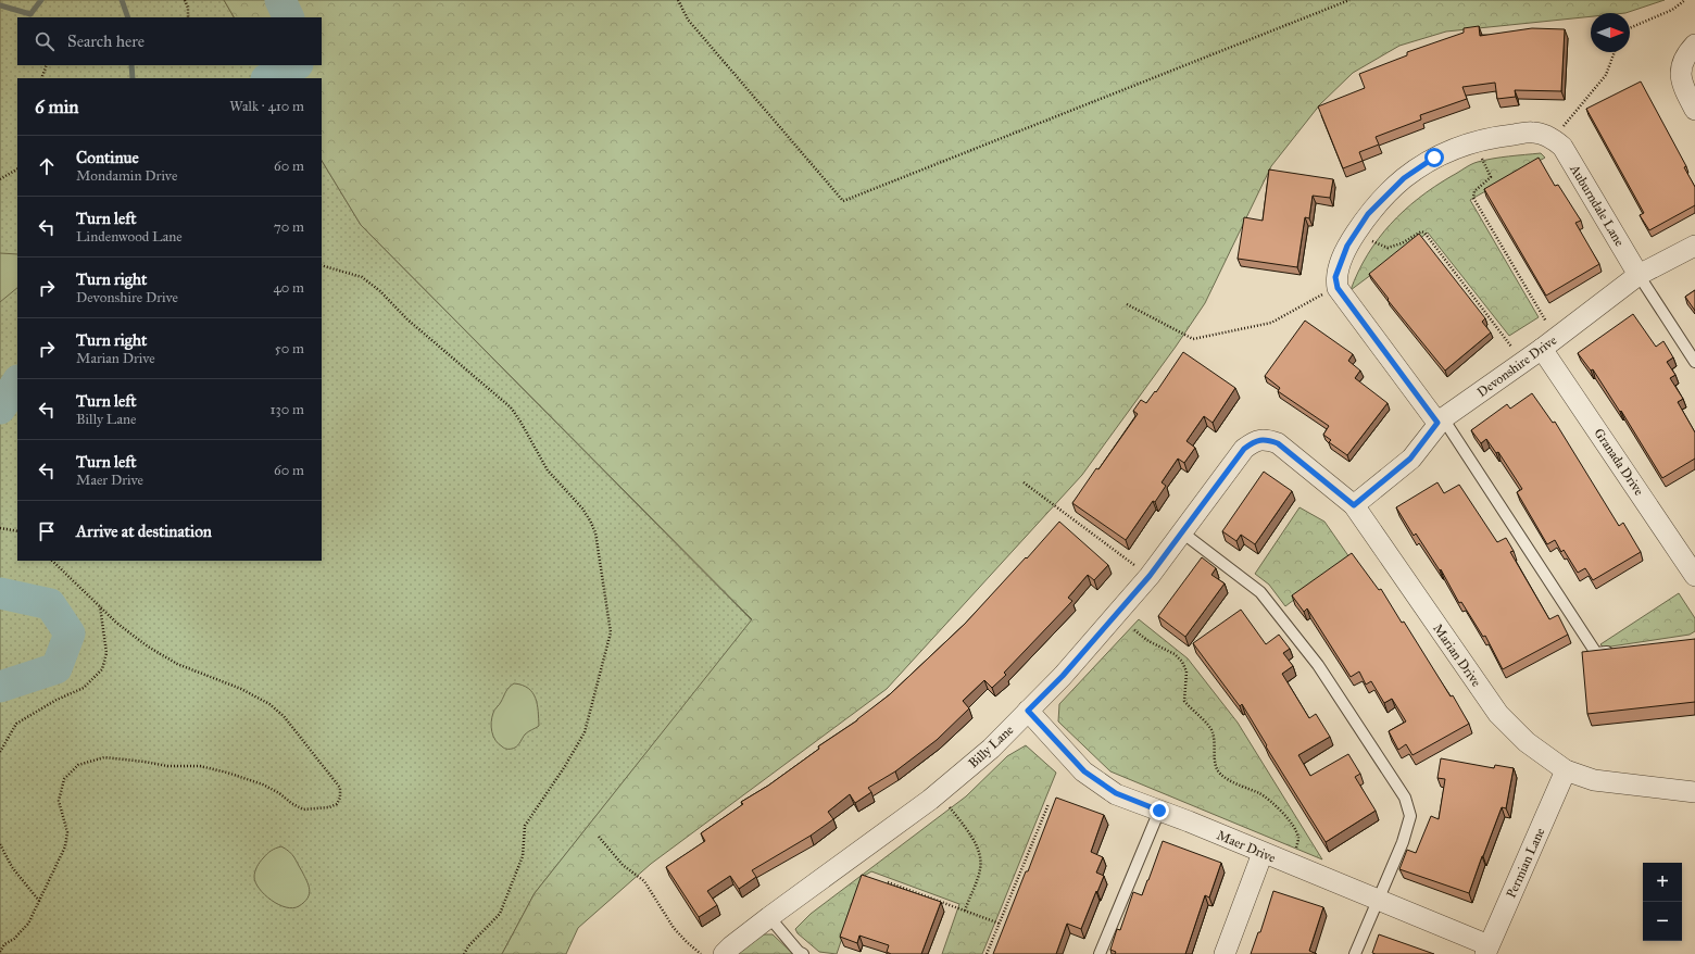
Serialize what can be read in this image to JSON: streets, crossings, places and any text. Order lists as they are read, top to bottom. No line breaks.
{"streets":{"street":["Auburndale Lane","Devonshire Drive","Granada Drive","Marian Drive","Billy Lane","Maer Drive","Permian Lane"]},"crossings":[["Auburndale Lane","Devonshire Drive"],["Devonshire Drive","Granada Drive"],["Devonshire Drive","Marian Drive"],["Marian Drive","Billy Lane"],["Marian Drive","Permian Lane"],["Billy Lane","Maer Drive"],["Maer Drive","Permian Lane"]],"north":"right","page":{"search":"Search here","heading":["6 min","Walk · 410 m"],"list":[["Continue","Mondamin Drive","60 m"],["Turn left","Lindenwood Lane","70 m"],["Turn right","Devonshire Drive","40 m"],["Turn right","Marian Drive","50 m"],["Turn left","Billy Lane","130 m"],["Turn left","Maer Drive","60 m"],"Arrive at destination"],"map_buttons":["+","−"]}}
